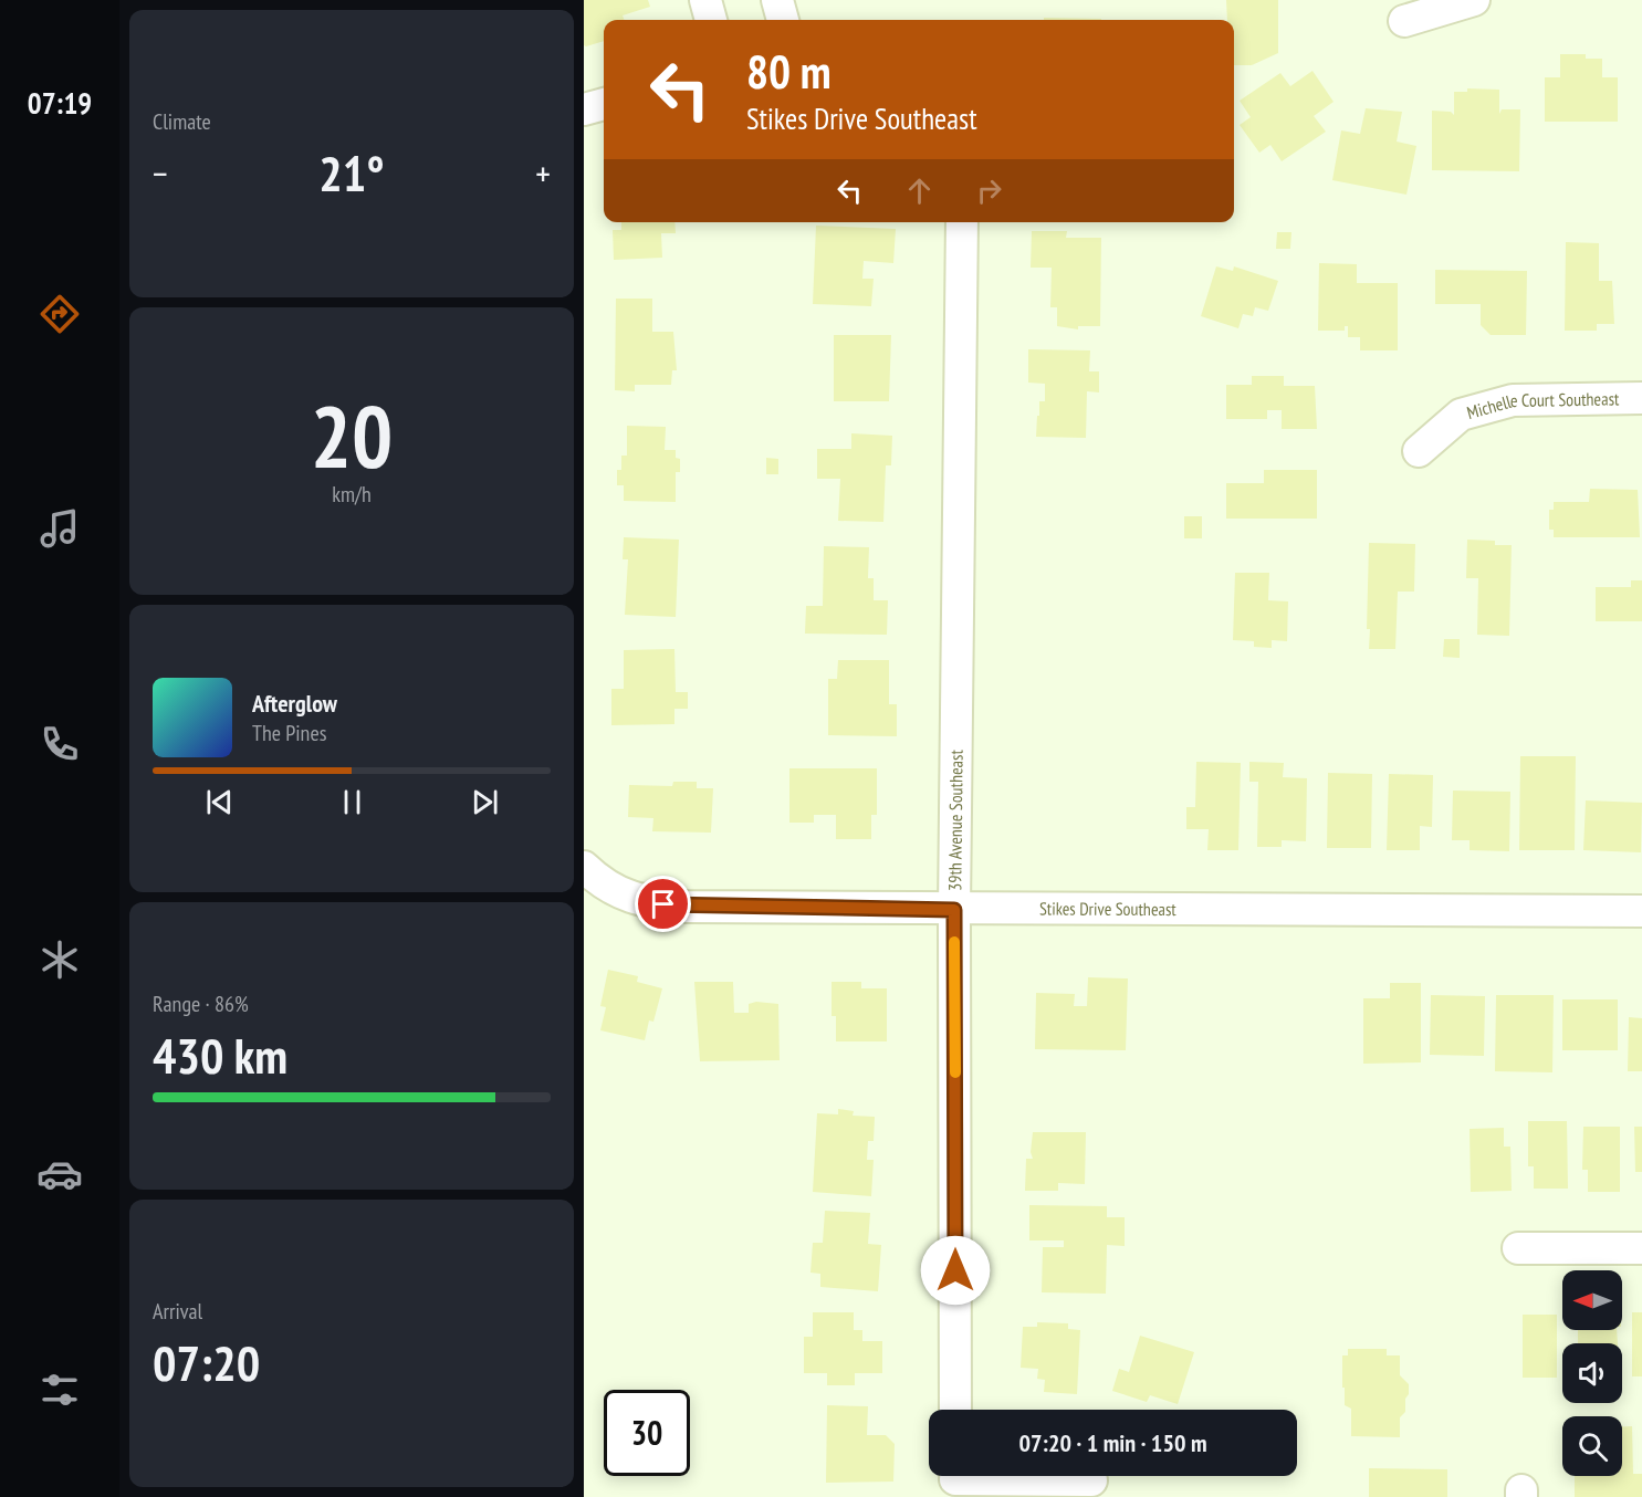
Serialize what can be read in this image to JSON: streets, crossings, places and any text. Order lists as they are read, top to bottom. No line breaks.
{"streets":{"street":["Michelle Court Southeast","39th Avenue Southeast","Stikes Drive Southeast"]},"crossings":[["39th Avenue Southeast","Stikes Drive Southeast"]],"north":"left","page":{"tabs":"07:19","tile":["Climate",["20","km/h"],["Range · 86%","430 km"],["Arrival","07:20"]],"turn":["80 m","Stikes Drive Southeast"],"heat":["−","21°","+"],"song":["Afterglow","The Pines"],"limit":"30","trip":"07:20 · 1 min · 150 m"}}
